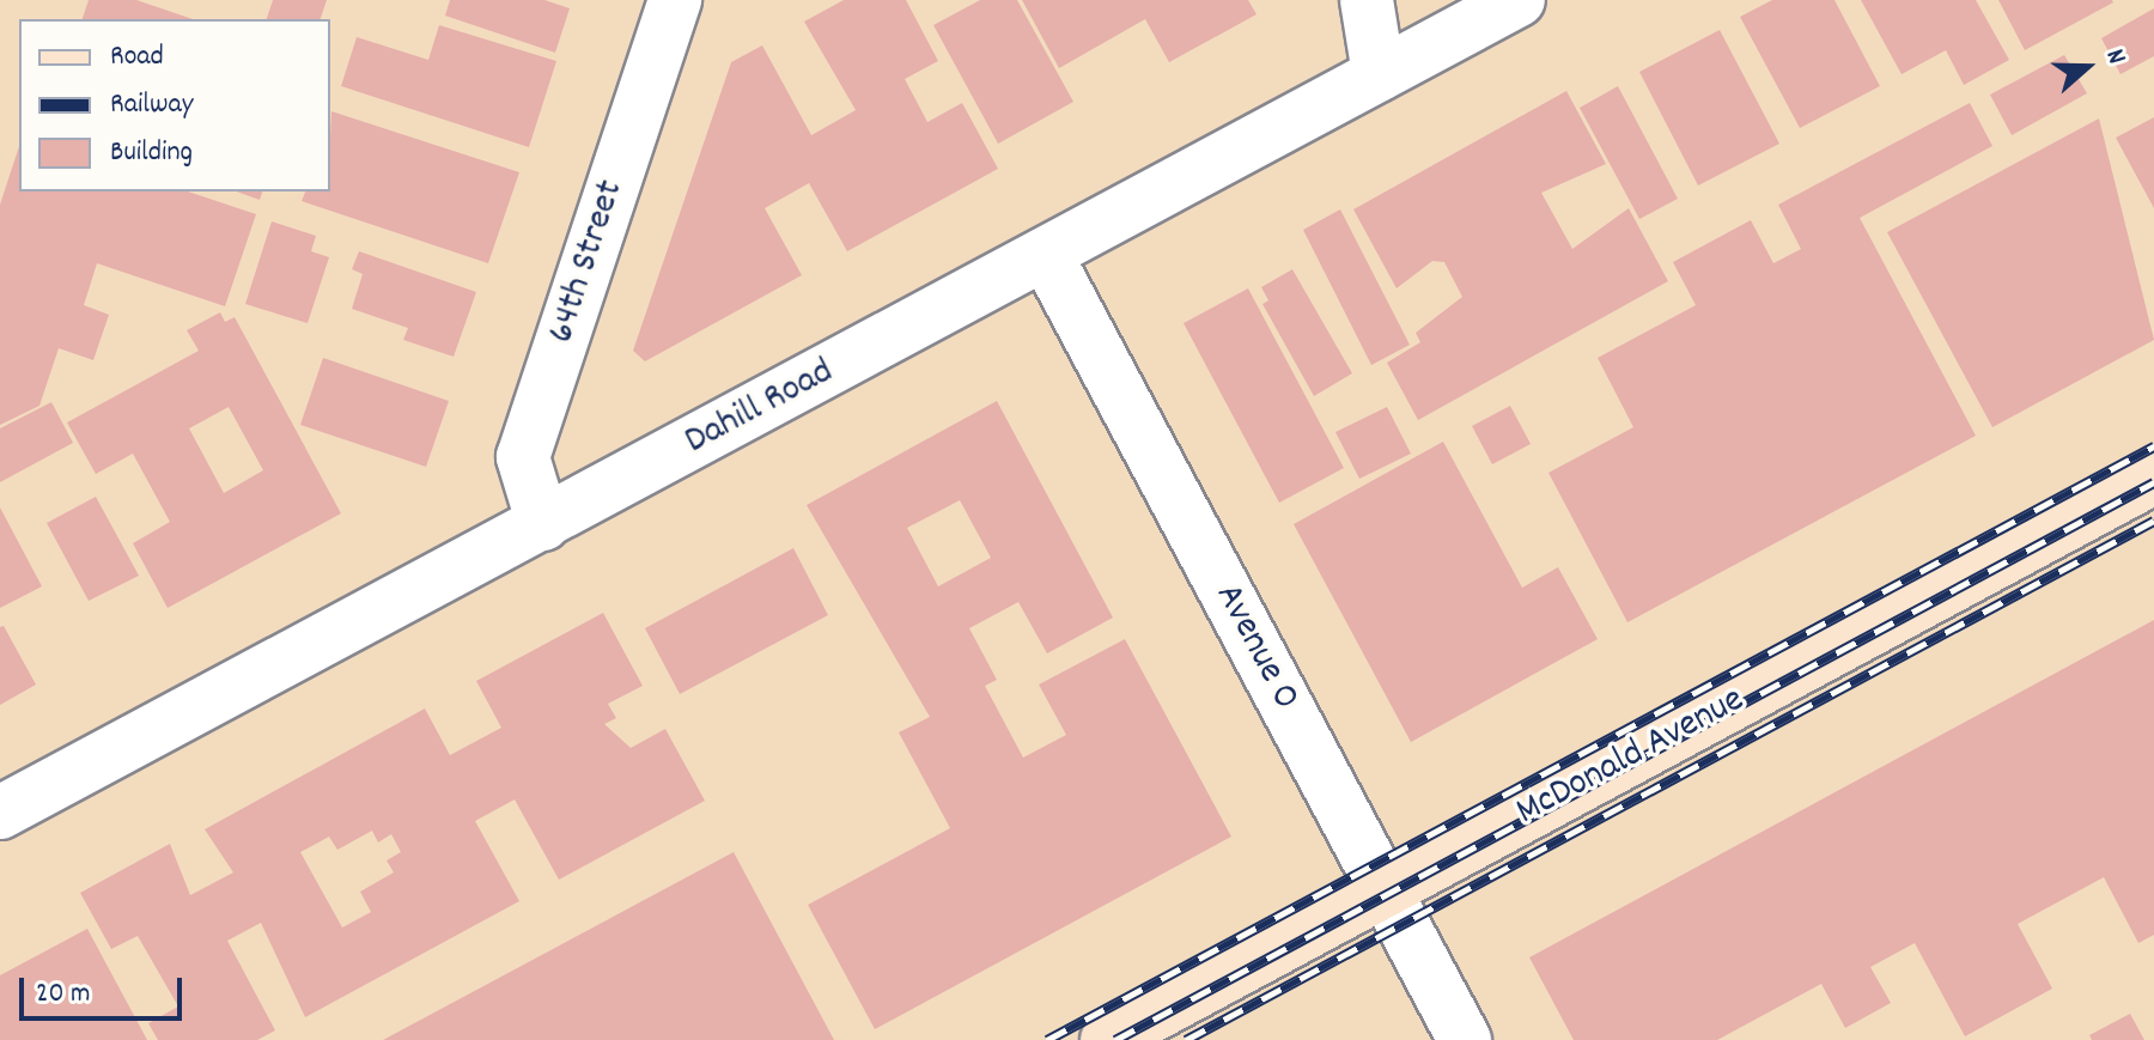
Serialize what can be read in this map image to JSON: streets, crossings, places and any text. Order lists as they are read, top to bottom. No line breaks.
{"streets":{"main road":["McDonald Avenue"],"street":["64th Street","Dahill Road","Avenue O"]},"crossings":[["64th Street","Dahill Road"],["Dahill Road","Avenue O"],["Avenue O","McDonald Avenue"]],"legend":["Road","Railway","Building"],"scale_bar":"20 m","north":"right"}
